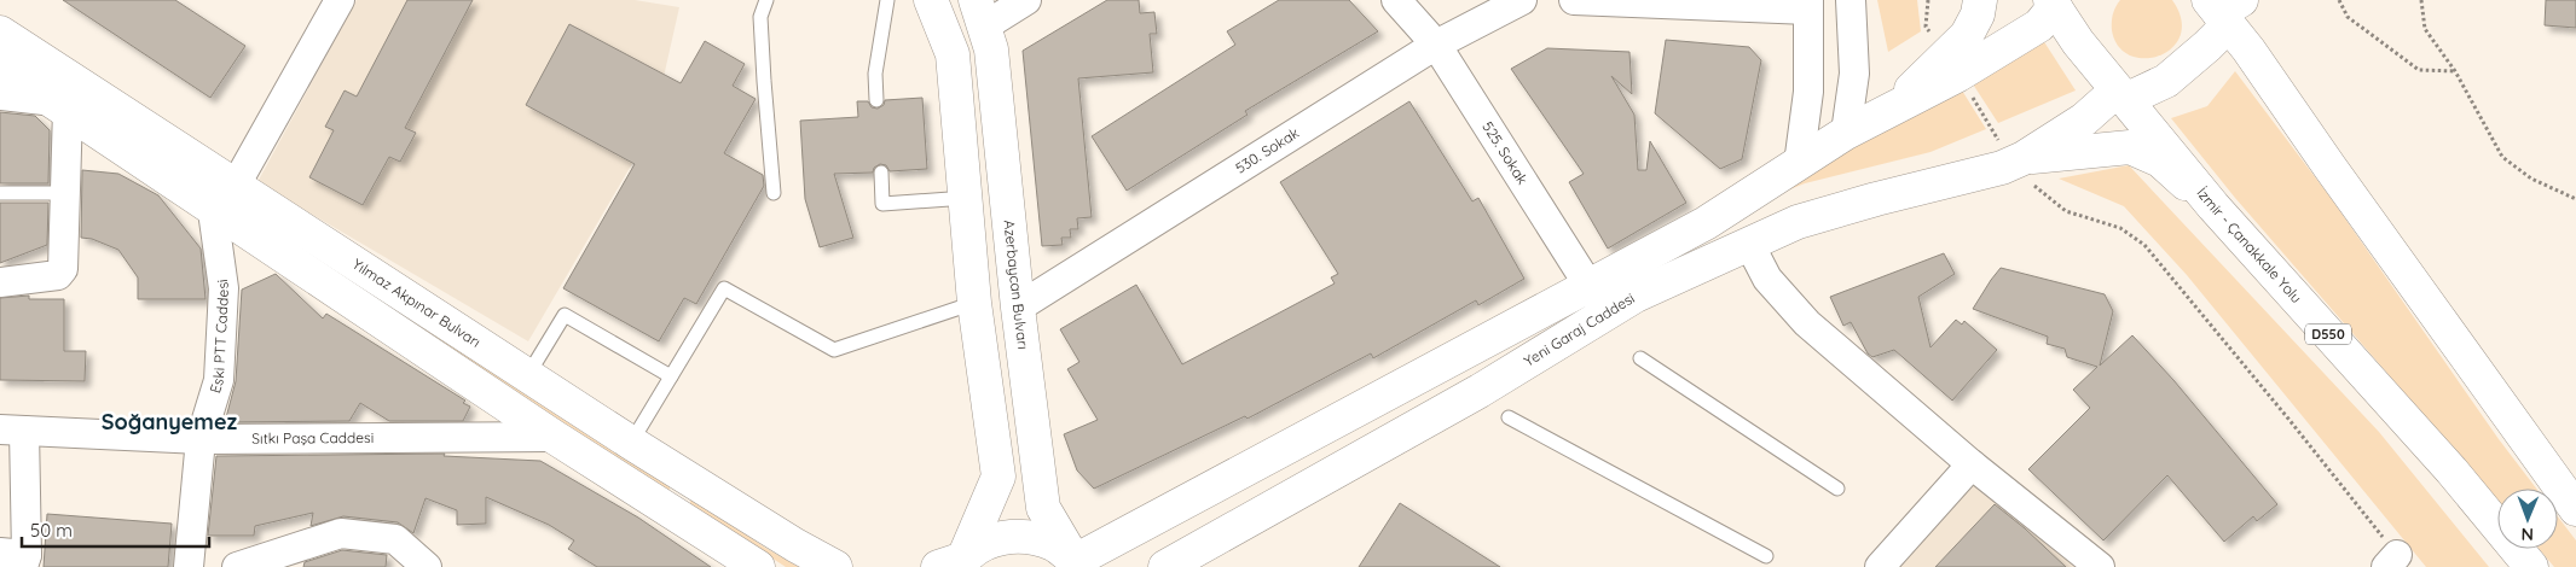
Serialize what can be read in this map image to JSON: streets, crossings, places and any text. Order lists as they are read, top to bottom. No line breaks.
{"streets":{"main road":["İzmir - Çanakkale Yolu","Azerbaycan Bulvarı","Yılmaz Akpınar Bulvarı","Yeni Garaj Caddesi","D550"],"street":["530. Sokak","525. Sokak","Eski PTT Caddesi","Sıtkı Paşa Caddesi"]},"crossings":[["530. Sokak","525. Sokak"],["530. Sokak","Azerbaycan Bulvarı"],["525. Sokak","Yeni Garaj Caddesi"],["İzmir - Çanakkale Yolu","Yeni Garaj Caddesi"],["Azerbaycan Bulvarı","Yeni Garaj Caddesi"],["Yılmaz Akpınar Bulvarı","Eski PTT Caddesi"],["Yılmaz Akpınar Bulvarı","Sıtkı Paşa Caddesi"],["Eski PTT Caddesi","Sıtkı Paşa Caddesi"]],"districts":["Soğanyemez"],"scale_bar":"50 m","north":"bottom"}
